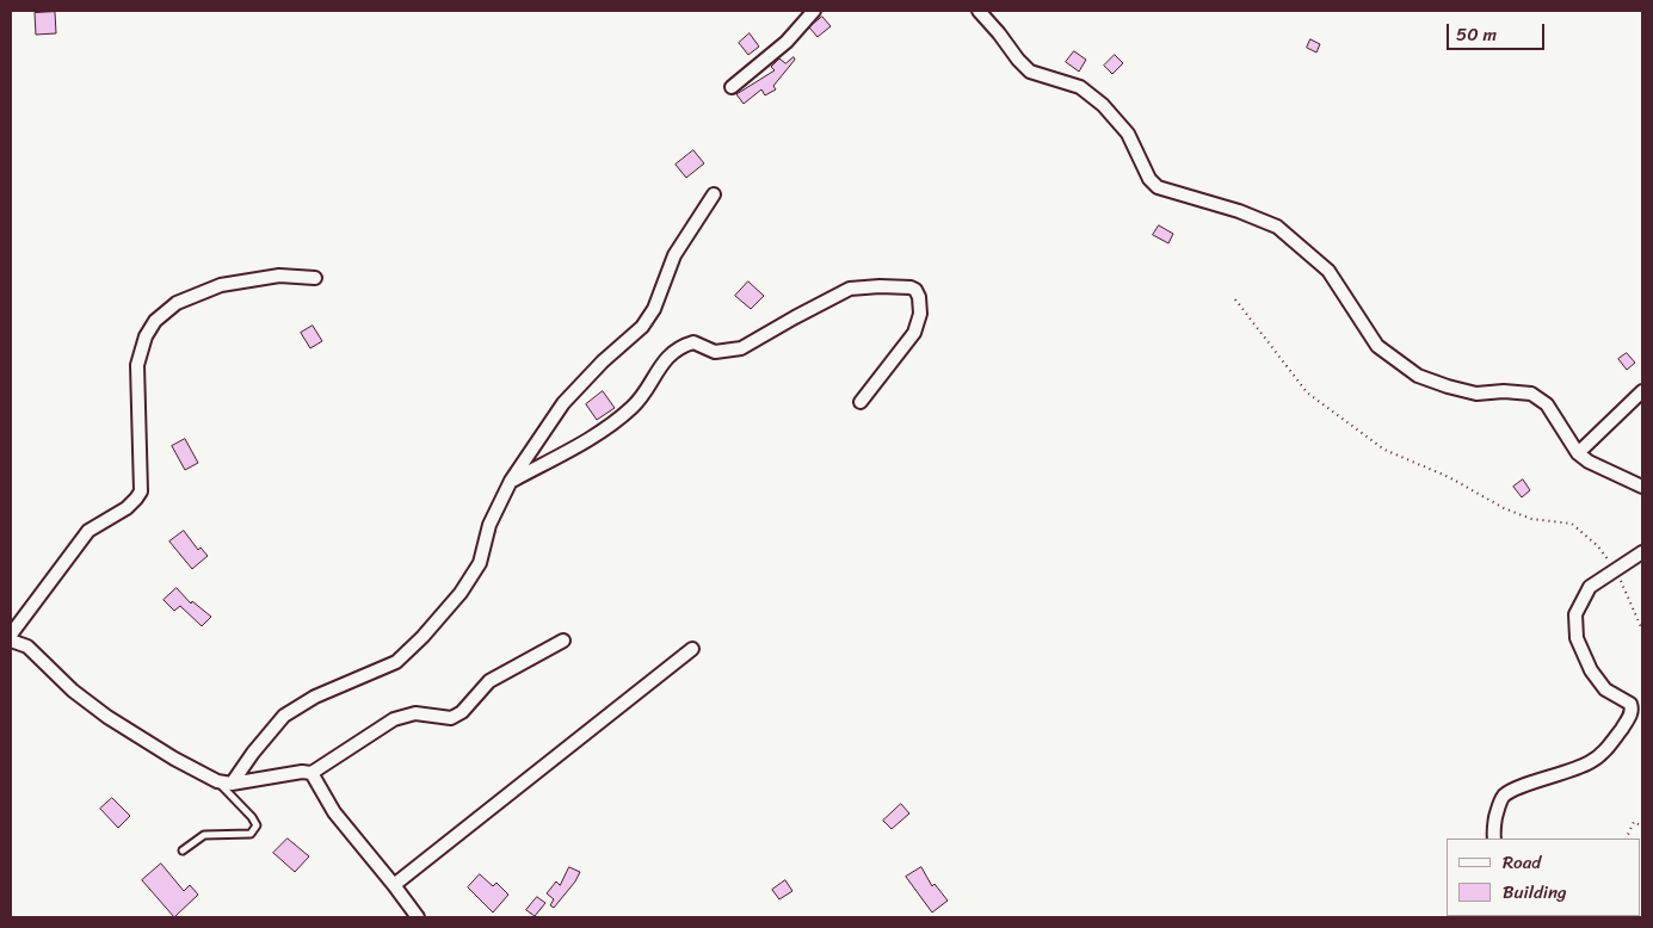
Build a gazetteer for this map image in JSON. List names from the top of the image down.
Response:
{
  "legend": ["Road", "Building"],
  "scale_bar": "50 m"
}
